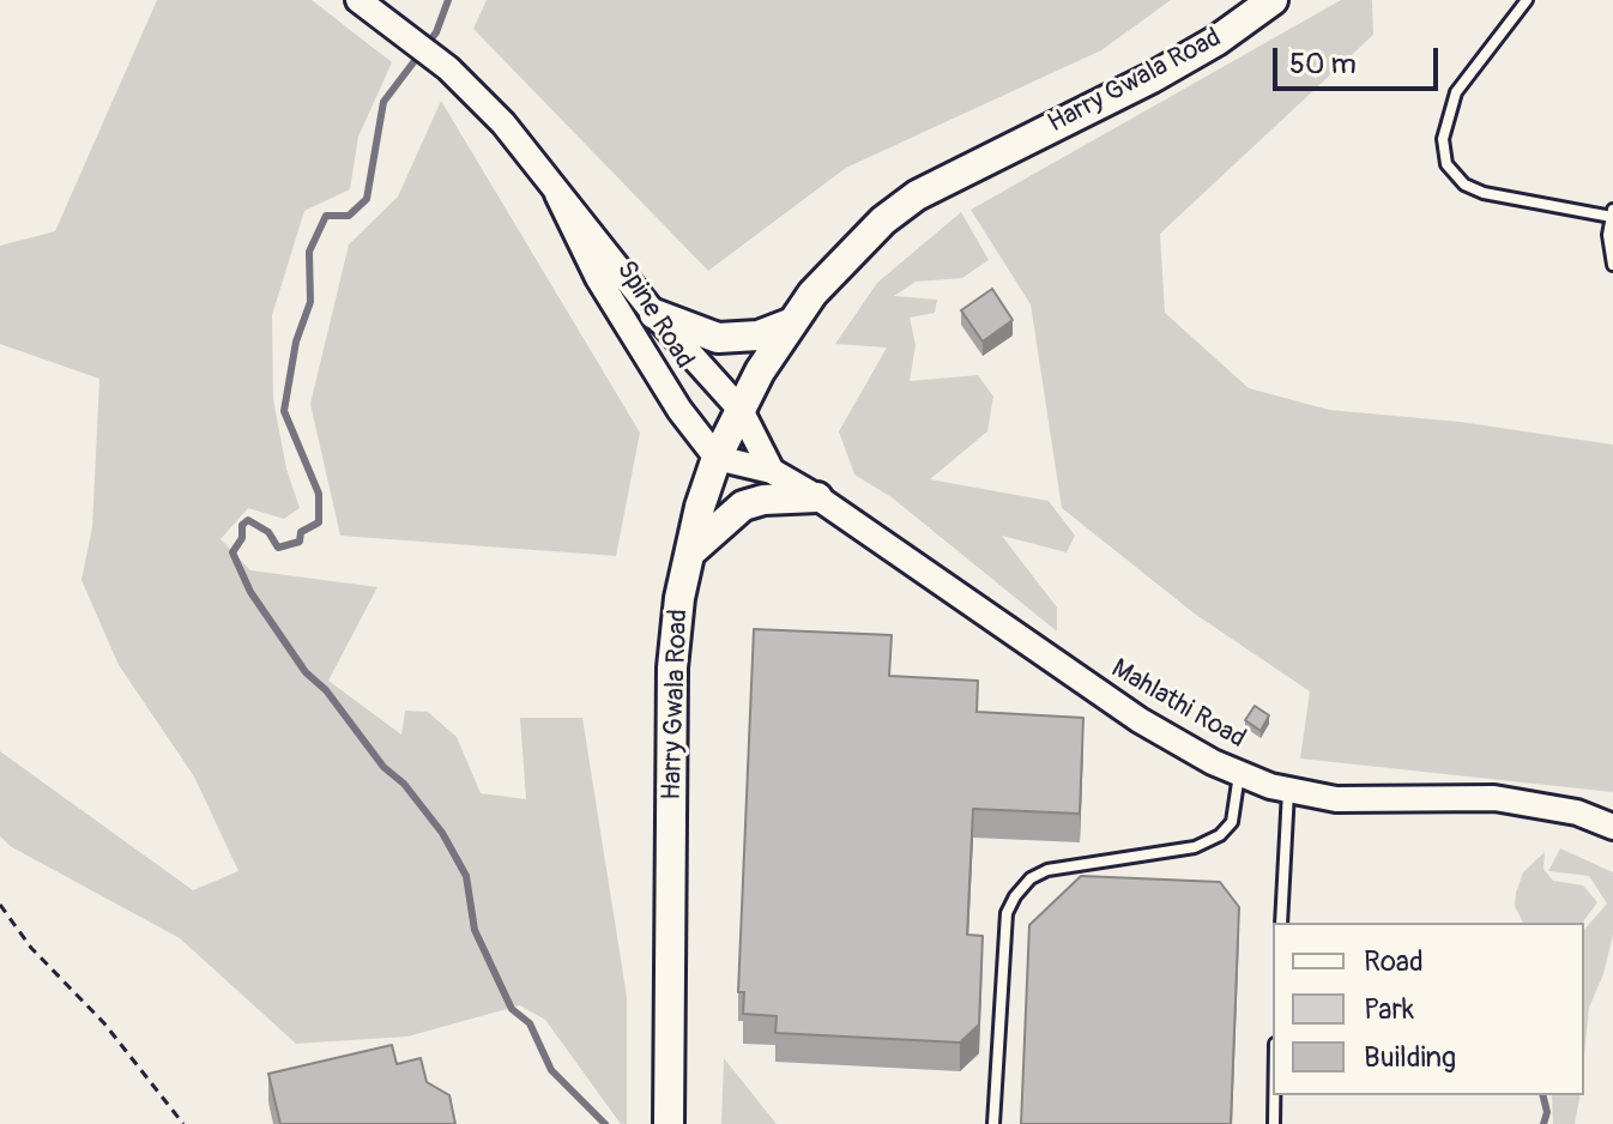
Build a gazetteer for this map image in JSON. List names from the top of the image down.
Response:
{
  "streets": {
    "main road": ["Harry Gwala Road"],
    "street": ["Spine Road", "Mahlathi Road"]
  },
  "crossings": [
    ["Harry Gwala Road", "Spine Road"],
    ["Harry Gwala Road", "Mahlathi Road"],
    ["Spine Road", "Mahlathi Road"]
  ],
  "legend": ["Road", "Park", "Building"],
  "scale_bar": "50 m"
}
